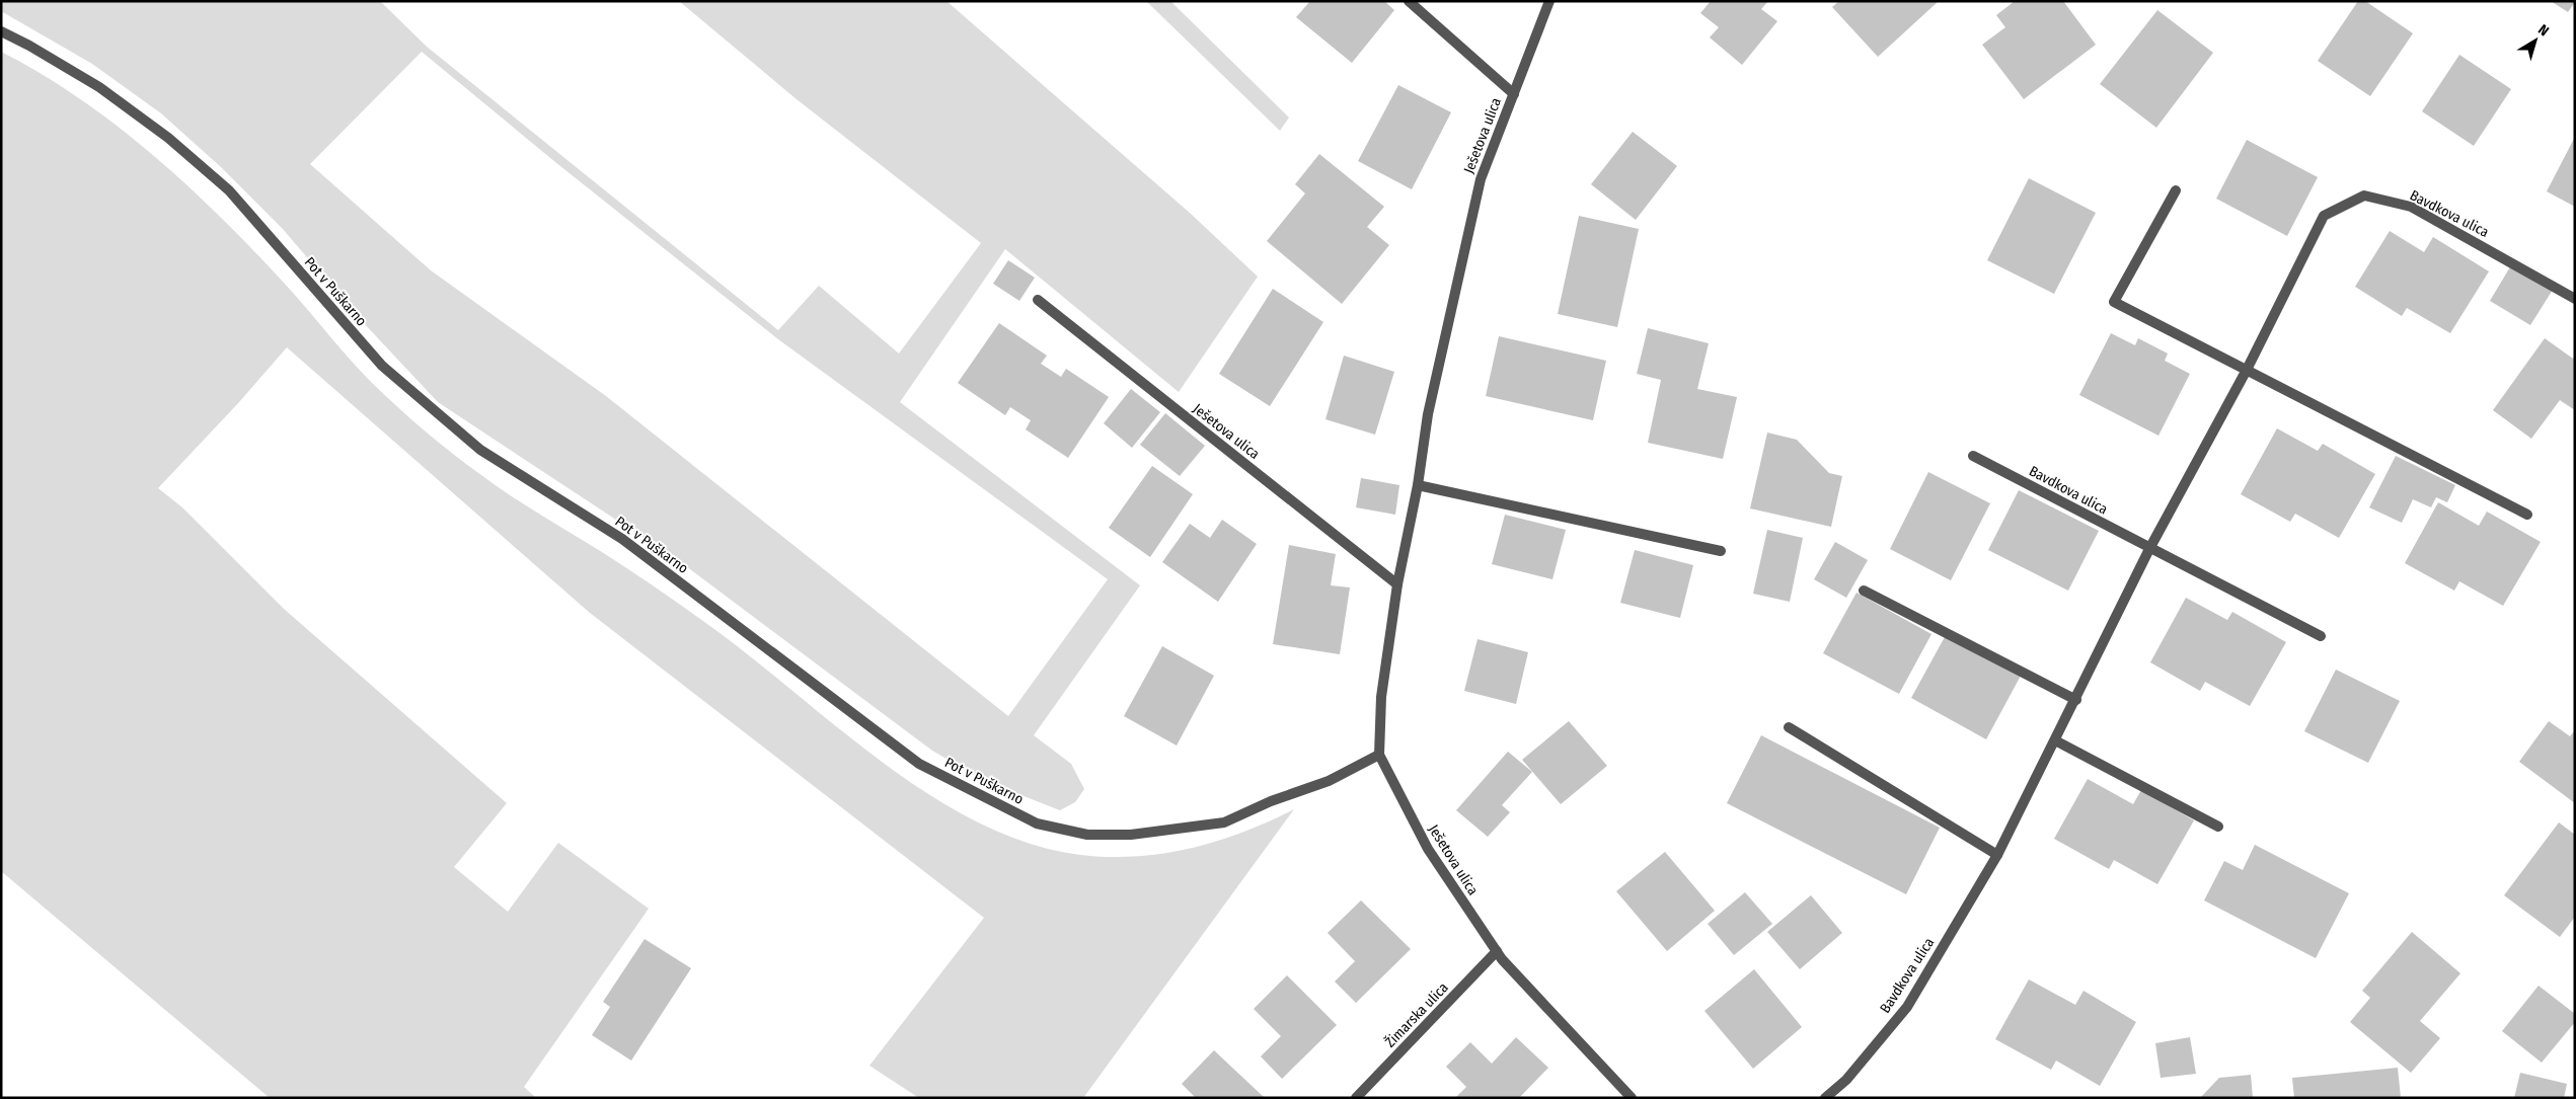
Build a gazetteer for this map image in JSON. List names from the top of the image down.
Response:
{
  "streets": {
    "street": [
      "Ješetova ulica",
      "Bavdkova ulica",
      "Pot v Puškarno",
      "Žimarska ulica"
    ]
  },
  "crossings": [
    ["Ješetova ulica", "Pot v Puškarno"],
    ["Ješetova ulica", "Žimarska ulica"]
  ],
  "north": "top right"
}
